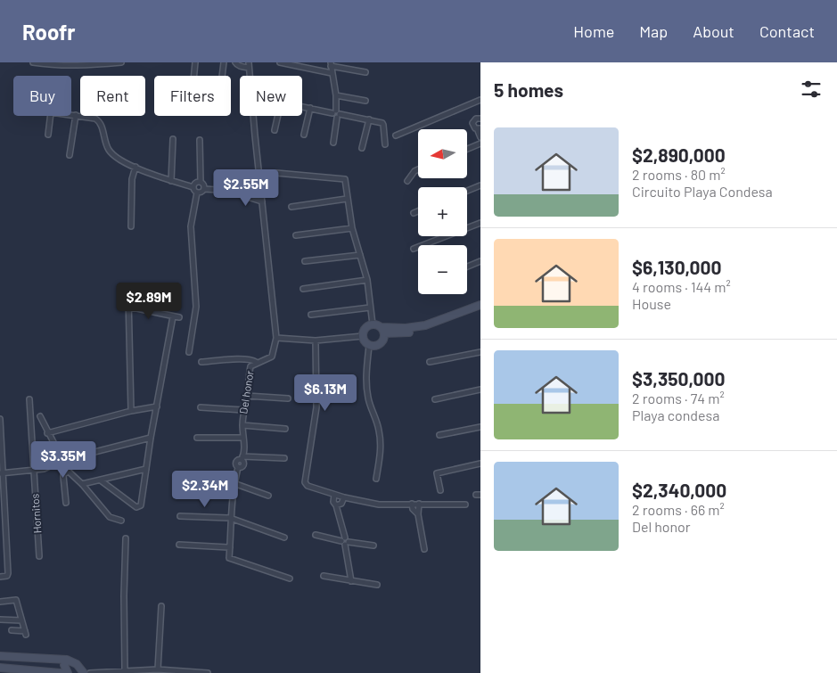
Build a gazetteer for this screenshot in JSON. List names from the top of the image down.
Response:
{
  "streets": {
    "street": ["Del honor", "Hornitos"]
  },
  "north": "left",
  "page": {
    "header": "Roofr",
    "nav": [
      "Home",
      "Map",
      "About",
      "Contact"
    ],
    "heading": "5 homes",
    "chip": [
      "Buy",
      "Rent",
      "Filters",
      "New"
    ],
    "list": [
      {
        "name": "$2,890,000",
        "note": "2 rooms · 80 m² · Circuito Playa Condesa"
      },
      {
        "name": "$6,130,000",
        "note": "4 rooms · 144 m² · House"
      },
      {
        "name": "$3,350,000",
        "note": "2 rooms · 74 m² · Playa condesa"
      },
      {
        "name": "$2,340,000",
        "note": "2 rooms · 66 m² · Del honor"
      }
    ],
    "map_buttons": ["+", "−"],
    "price": [
      "$2.55M",
      "$2.89M",
      "$6.13M",
      "$3.35M",
      "$2.34M"
    ]
  }
}
